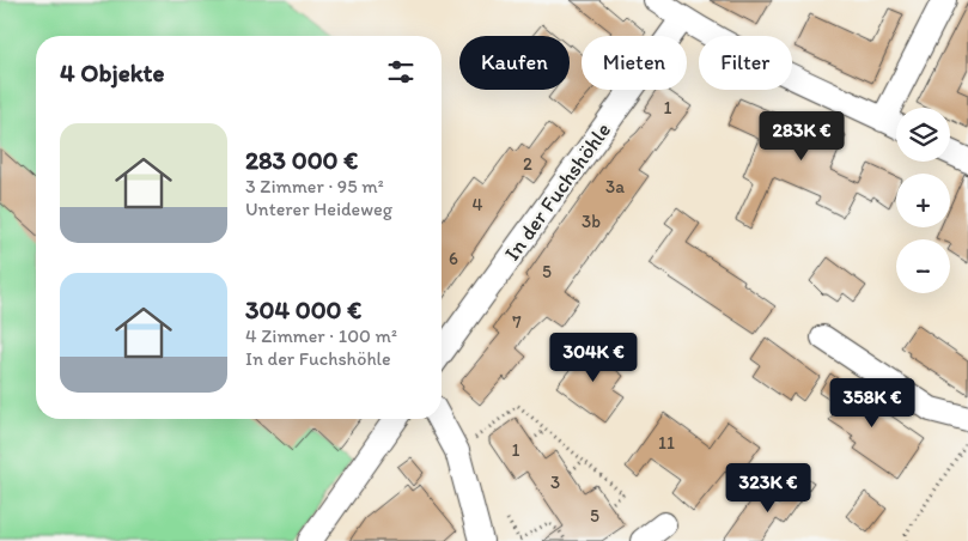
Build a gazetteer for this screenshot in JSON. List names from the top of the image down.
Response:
{
  "streets": {
    "street": ["In der Fuchshöhle"]
  },
  "house_numbers": [
    "1",
    "2",
    "3a",
    "4",
    "3b",
    "6",
    "5",
    "7",
    "11",
    "1",
    "3",
    "5"
  ],
  "page": {
    "chip": ["Kaufen", "Mieten", "Filter"],
    "heading": "4 Objekte",
    "map_buttons": ["+", "−"],
    "list": [
      {
        "name": "283 000 €",
        "note": "3 Zimmer · 95 m² · Unterer Heideweg"
      },
      {
        "name": "304 000 €",
        "note": "4 Zimmer · 100 m² · In der Fuchshöhle"
      }
    ],
    "price": [
      "283K €",
      "304K €",
      "358K €",
      "323K €"
    ]
  }
}
